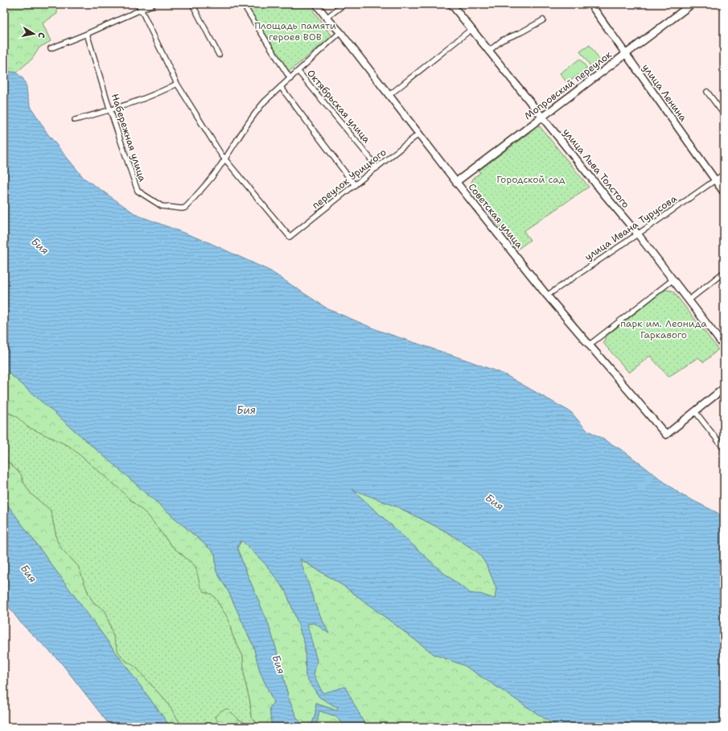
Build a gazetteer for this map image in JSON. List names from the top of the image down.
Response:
{
  "streets": {
    "street": [
      "Мопровский переулок",
      "улица Ленина",
      "Октябрьская улица",
      "Набережная улица",
      "улица Льва Толстого",
      "переулок Урицкого",
      "Советская улица",
      "улица Ивана Турусова"
    ]
  },
  "crossings": [
    ["Мопровский переулок", "улица Ленина"],
    ["Мопровский переулок", "улица Льва Толстого"],
    ["Мопровский переулок", "Советская улица"],
    ["улица Ленина", "улица Ивана Турусова"],
    ["Октябрьская улица", "переулок Урицкого"],
    ["Набережная улица", "переулок Урицкого"],
    ["улица Льва Толстого", "улица Ивана Турусова"],
    ["переулок Урицкого", "Советская улица"],
    ["Советская улица", "улица Ивана Турусова"]
  ],
  "water": ["Бия"],
  "parks": ["Площадь памяти героев ВОВ", "Городской сад", "парк им. Леонида Гаркавого"],
  "north": "right"
}
